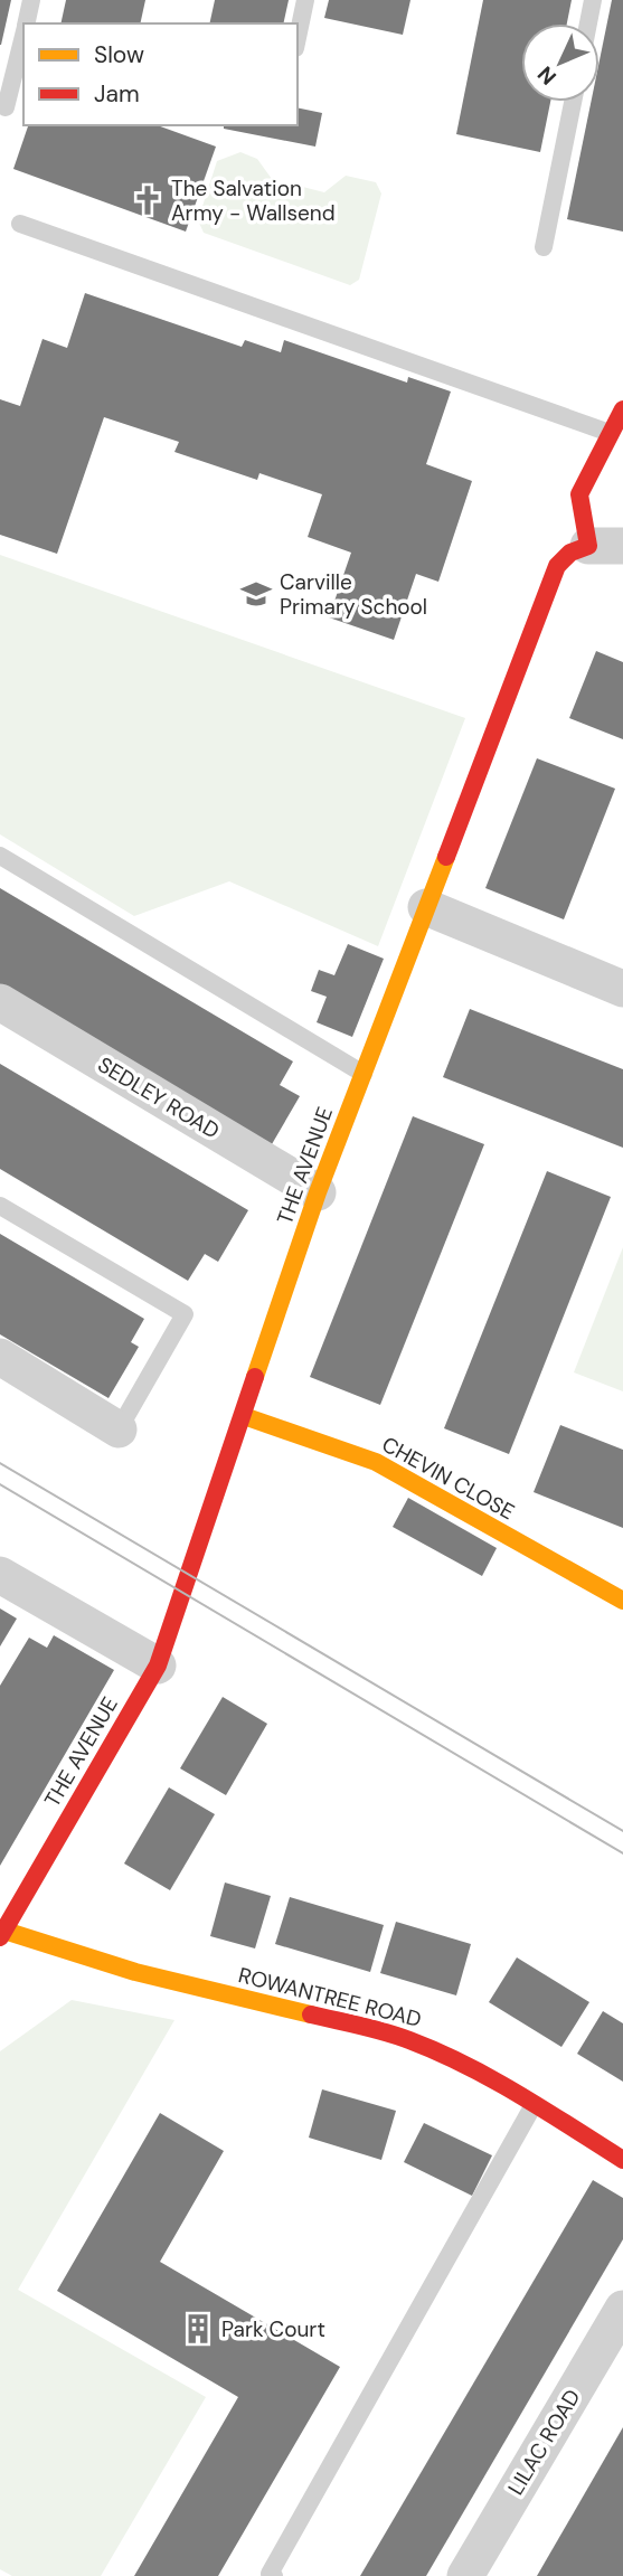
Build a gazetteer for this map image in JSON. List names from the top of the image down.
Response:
{
  "streets": {
    "street": [
      "SEDLEY ROAD",
      "THE AVENUE",
      "CHEVIN CLOSE",
      "ROWANTREE ROAD",
      "LILAC ROAD"
    ]
  },
  "crossings": [
    ["SEDLEY ROAD", "THE AVENUE"],
    ["THE AVENUE", "CHEVIN CLOSE"],
    ["THE AVENUE", "ROWANTREE ROAD"]
  ],
  "places": {
    "church": ["The Salvation Army - Wallsend"],
    "school or university": ["Carville Primary School"],
    "building": ["Park Court"]
  },
  "legend": ["Slow", "Jam"],
  "north": "bottom left"
}
